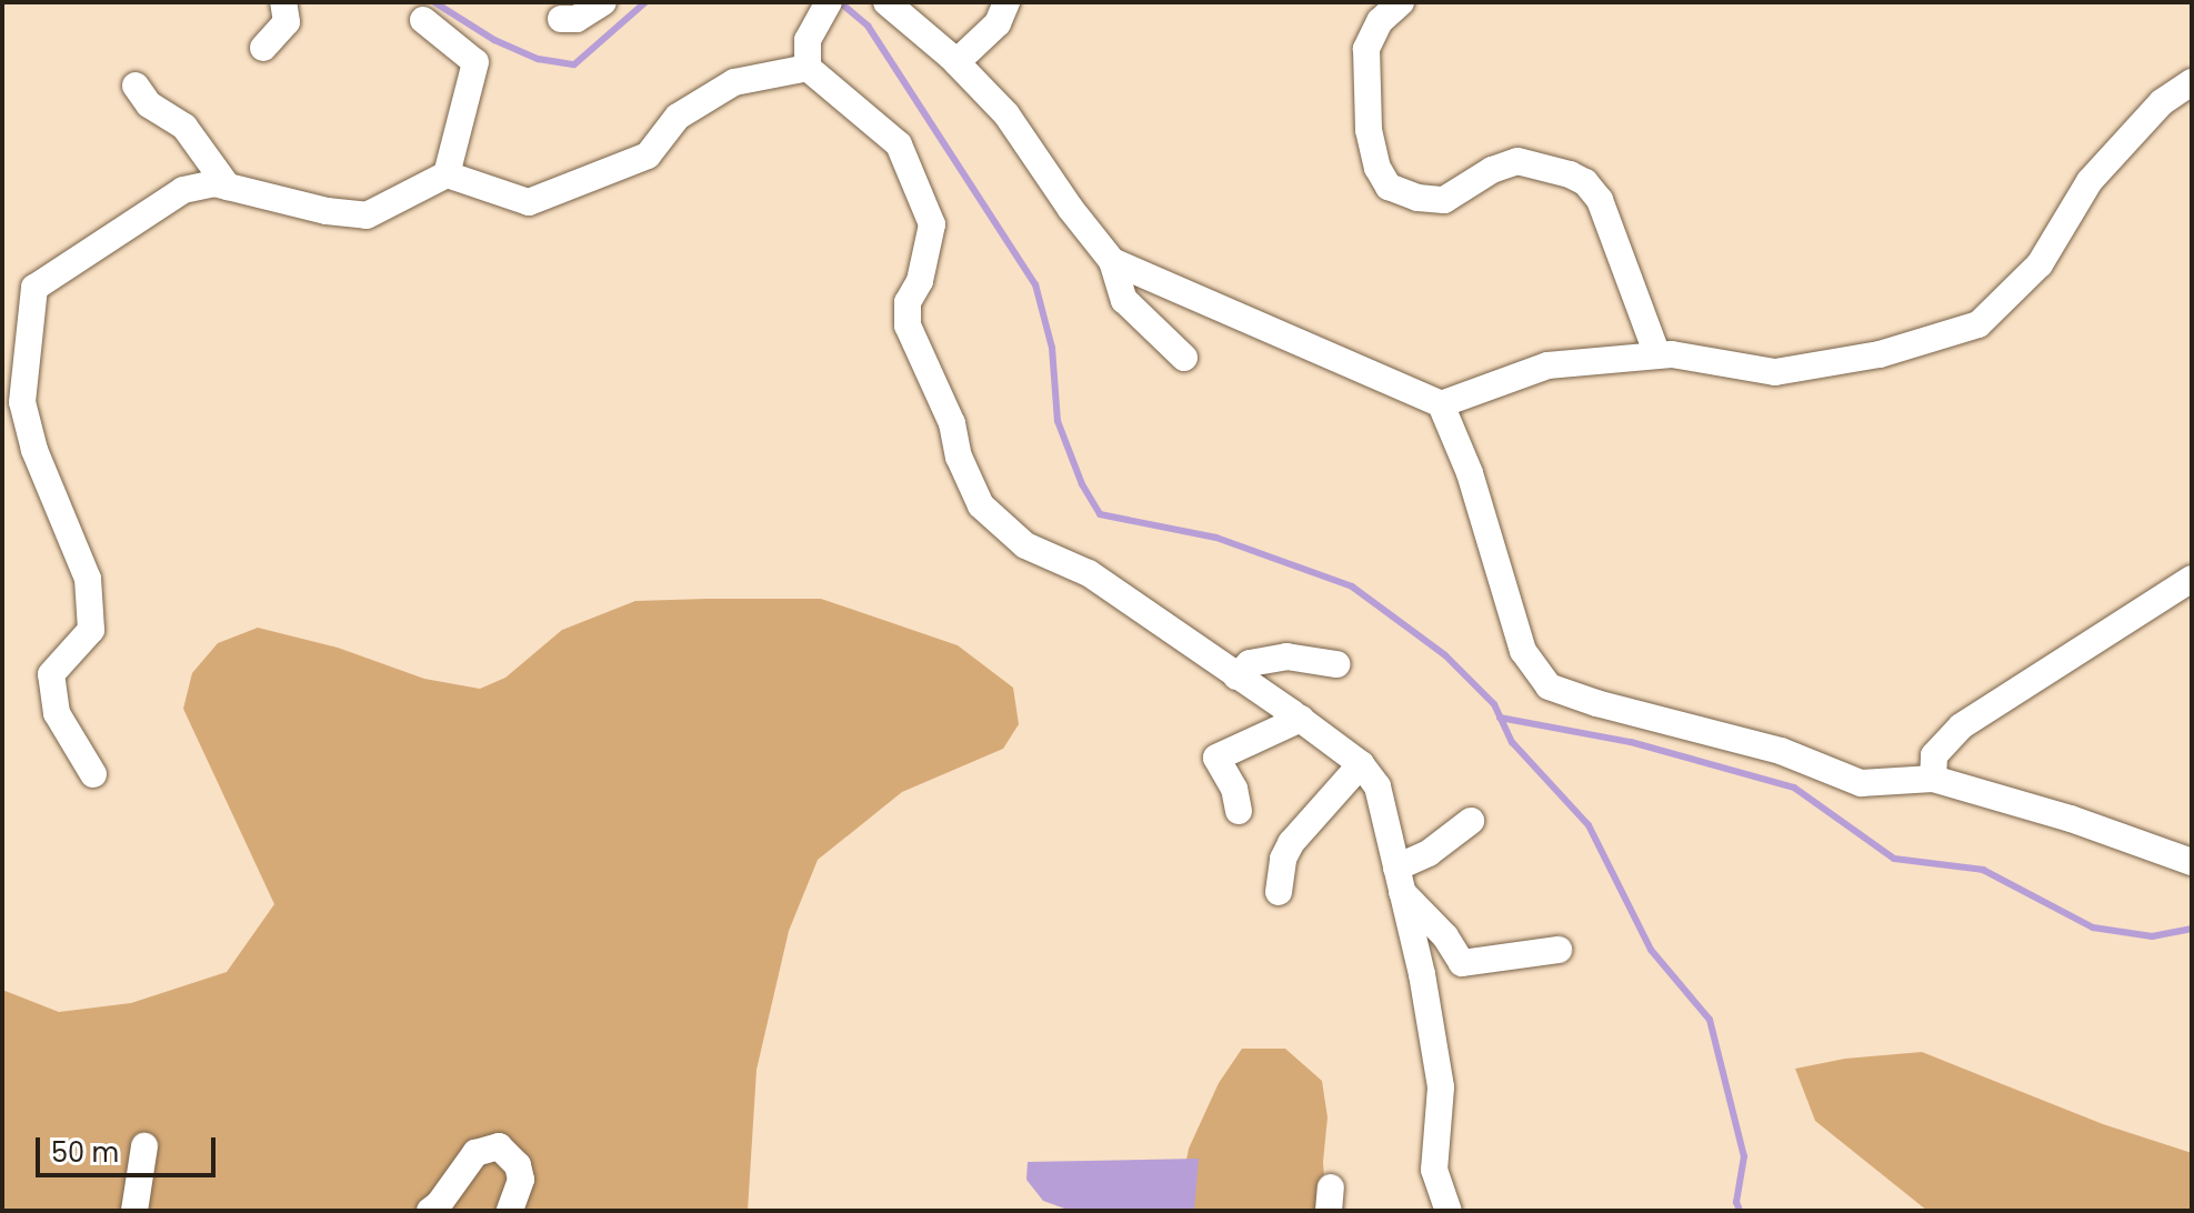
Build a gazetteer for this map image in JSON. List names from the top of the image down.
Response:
{
  "scale_bar": "50 m"
}
